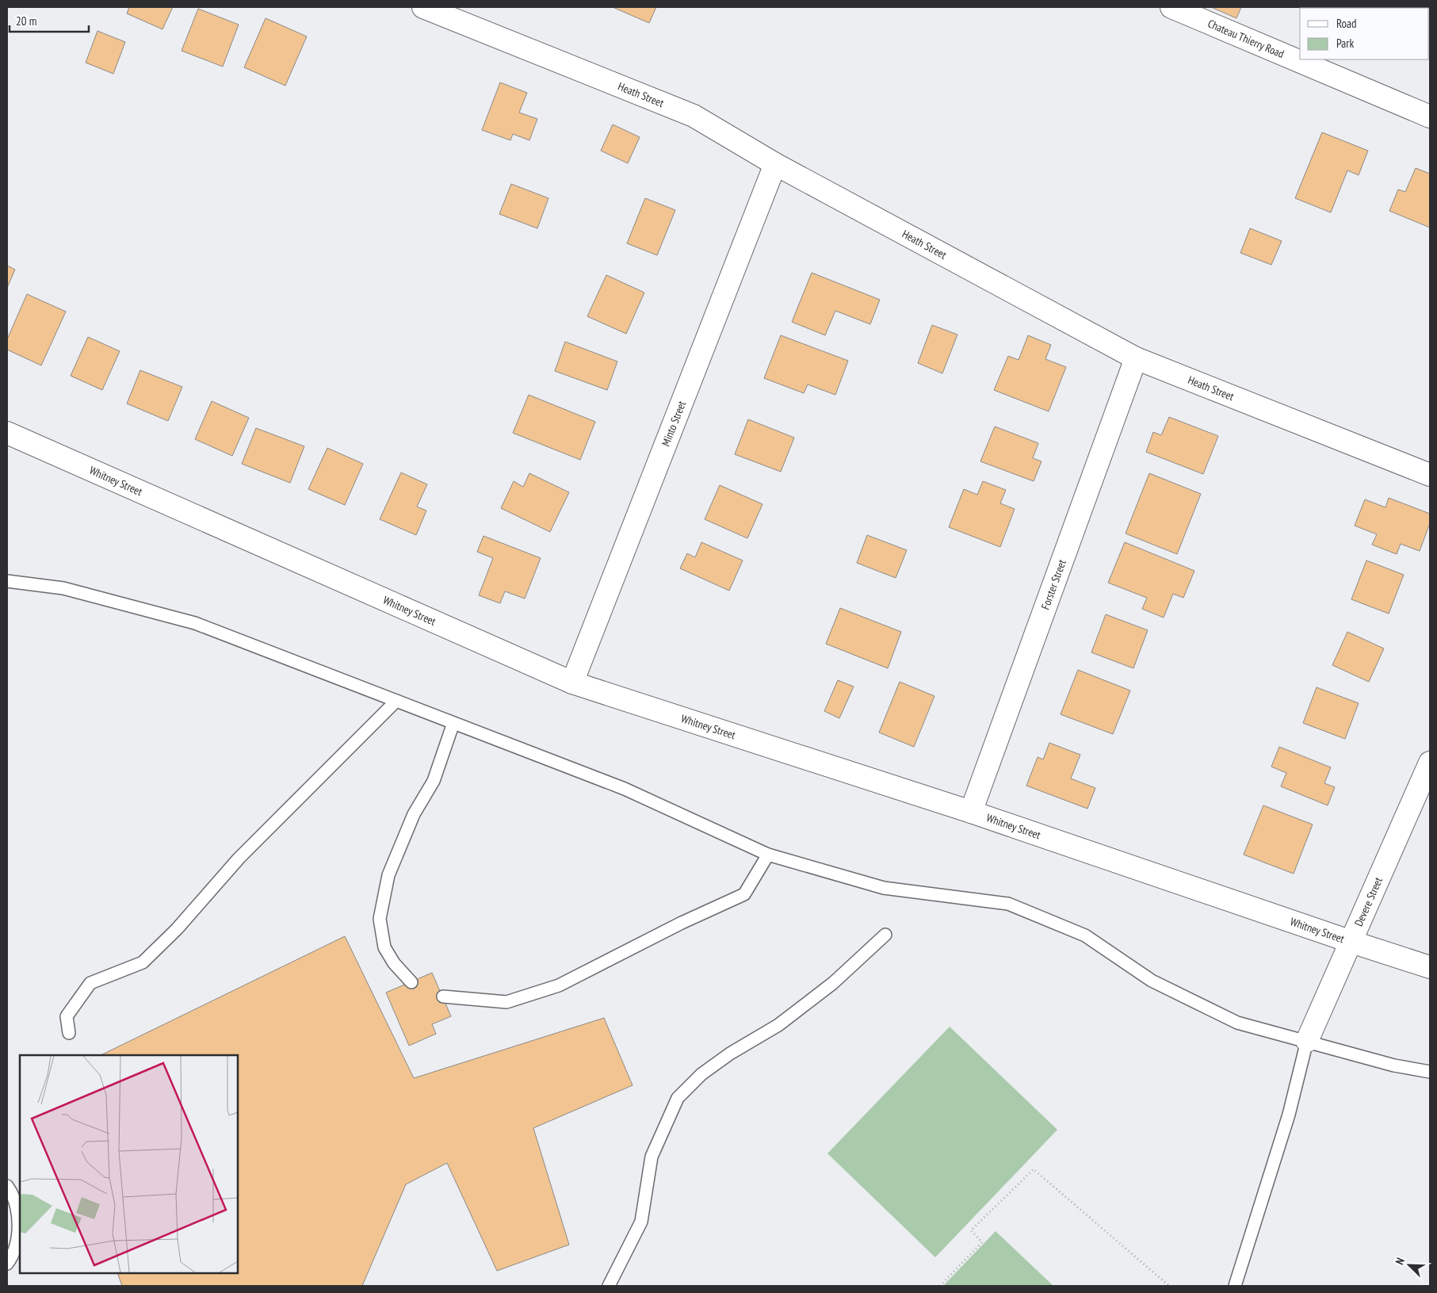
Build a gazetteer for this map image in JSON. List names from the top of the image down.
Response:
{
  "streets": {
    "street": [
      "Chateau Thierry Road",
      "Heath Street",
      "Minto Street",
      "Whitney Street",
      "Forster Street",
      "Devere Street"
    ]
  },
  "crossings": [
    ["Heath Street", "Minto Street"],
    ["Heath Street", "Forster Street"],
    ["Minto Street", "Whitney Street"],
    ["Whitney Street", "Forster Street"],
    ["Whitney Street", "Devere Street"]
  ],
  "legend": ["Road", "Park"],
  "scale_bar": "20 m",
  "north": "top left"
}
